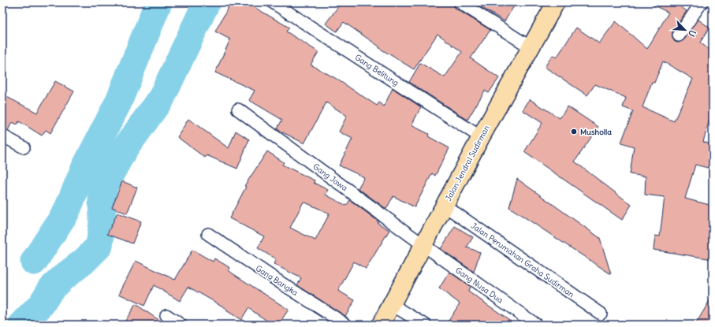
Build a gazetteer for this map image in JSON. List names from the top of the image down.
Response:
{
  "streets": {
    "highway": ["Jalan Jendral Sudirman"],
    "street": [
      "Gang Belitung",
      "Gang Jawa",
      "Jalan Perumahan Graha Sudirman",
      "Gang Bangka",
      "Gang Nusa Dua"
    ]
  },
  "crossings": [
    ["Gang Belitung", "Jalan Jendral Sudirman"],
    ["Jalan Jendral Sudirman", "Gang Jawa"],
    ["Jalan Jendral Sudirman", "Jalan Perumahan Graha Sudirman"],
    ["Jalan Jendral Sudirman", "Gang Nusa Dua"],
    ["Gang Jawa", "Gang Nusa Dua"]
  ],
  "places": ["Musholla"],
  "north": "bottom right"
}
